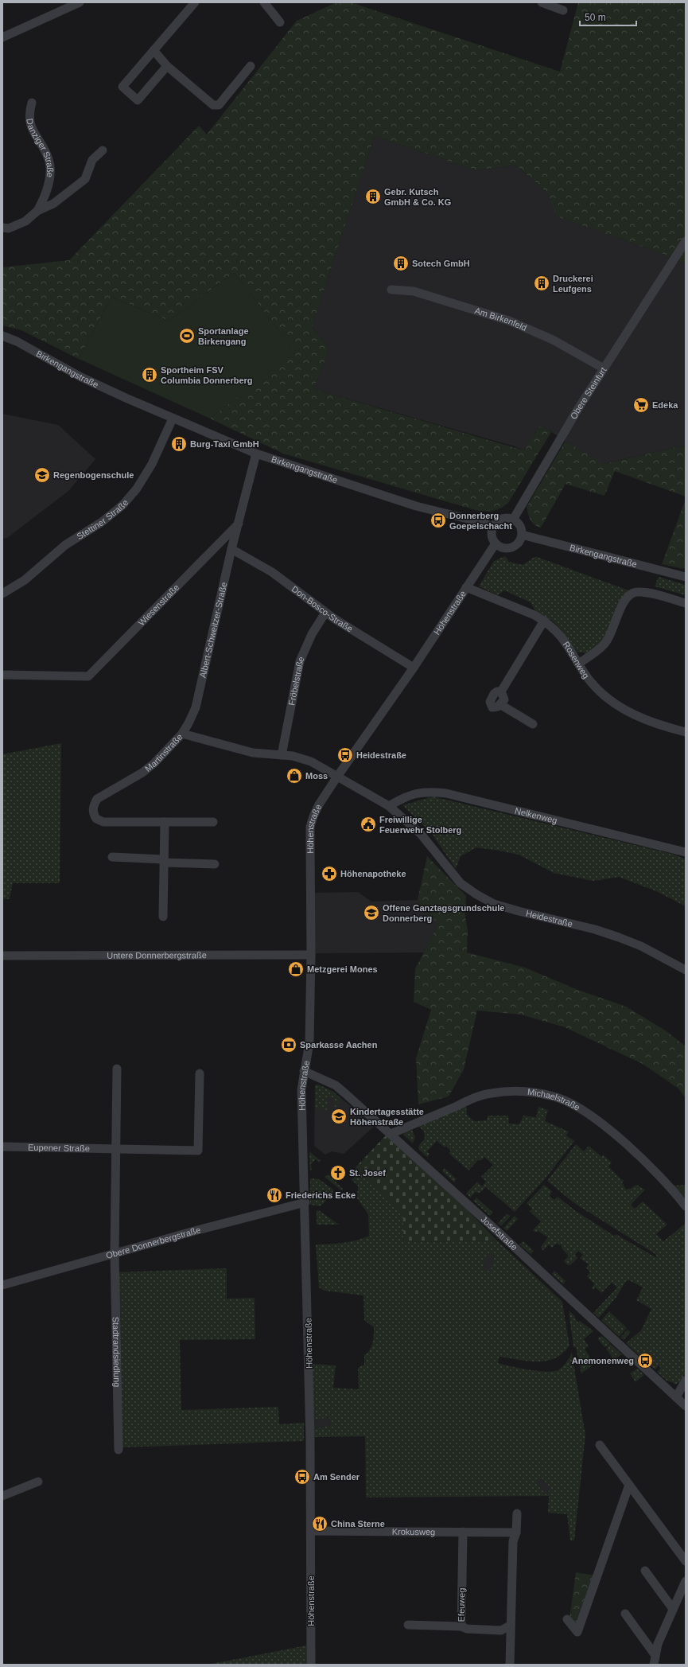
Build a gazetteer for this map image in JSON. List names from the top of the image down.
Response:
{
  "streets": {
    "street": [
      "Danziger Straße",
      "Am Birkenfeld",
      "Birkengangstraße",
      "Obere Steinfurt",
      "Stettiner Straße",
      "Wiesenstraße",
      "Don-Bosco-Straße",
      "Höhenstraße",
      "Albert-Schweitzer-Straße",
      "Rosenweg",
      "Fröbelstraße",
      "Martinstraße",
      "Nelkenweg",
      "Heidestraße",
      "Untere Donnerbergstraße",
      "Michaelstraße",
      "Eupener Straße",
      "Josefstraße",
      "Obere Donnerbergstraße",
      "Stadtrandsiedlung",
      "Krokusweg",
      "Efeuweg"
    ]
  },
  "crossings": [
    ["Am Birkenfeld", "Obere Steinfurt"],
    ["Birkengangstraße", "Obere Steinfurt"],
    ["Birkengangstraße", "Stettiner Straße"],
    ["Birkengangstraße", "Höhenstraße"],
    ["Obere Steinfurt", "Höhenstraße"],
    ["Wiesenstraße", "Albert-Schweitzer-Straße"],
    ["Don-Bosco-Straße", "Höhenstraße"],
    ["Don-Bosco-Straße", "Albert-Schweitzer-Straße"],
    ["Don-Bosco-Straße", "Fröbelstraße"],
    ["Höhenstraße", "Rosenweg"],
    ["Höhenstraße", "Martinstraße"],
    ["Höhenstraße", "Heidestraße"],
    ["Höhenstraße", "Untere Donnerbergstraße"],
    ["Höhenstraße", "Josefstraße"],
    ["Höhenstraße", "Obere Donnerbergstraße"],
    ["Höhenstraße", "Krokusweg"],
    ["Albert-Schweitzer-Straße", "Martinstraße"],
    ["Fröbelstraße", "Martinstraße"],
    ["Martinstraße", "Heidestraße"],
    ["Nelkenweg", "Heidestraße"],
    ["Michaelstraße", "Josefstraße"],
    ["Obere Donnerbergstraße", "Stadtrandsiedlung"],
    ["Krokusweg", "Efeuweg"]
  ],
  "places": {
    "building": [
      "Gebr. Kutsch GmbH & Co. KG",
      "Sotech GmbH",
      "Druckerei Leufgens",
      "Sportheim FSV Columbia Donnerberg",
      "Burg-Taxi GmbH"
    ],
    "sports": ["Sportanlage Birkengang"],
    "supermarket": ["Edeka"],
    "school or university": ["Regenbogenschule", "Offene Ganztagsgrundschule Donnerberg", "Kindertagesstätte Höhenstraße"],
    "bus stop": [
      "Donnerberg Goepelschacht",
      "Heidestraße",
      "Anemonenweg",
      "Am Sender"
    ],
    "shop": ["Moss", "Metzgerei Mones"],
    "public building": ["Freiwillige Feuerwehr Stolberg"],
    "pharmacy": ["Höhenapotheke"],
    "bank": ["Sparkasse Aachen"],
    "church": ["St. Josef"],
    "restaurant": ["Friederichs Ecke", "China Sterne"]
  },
  "scale_bar": "50 m"
}
